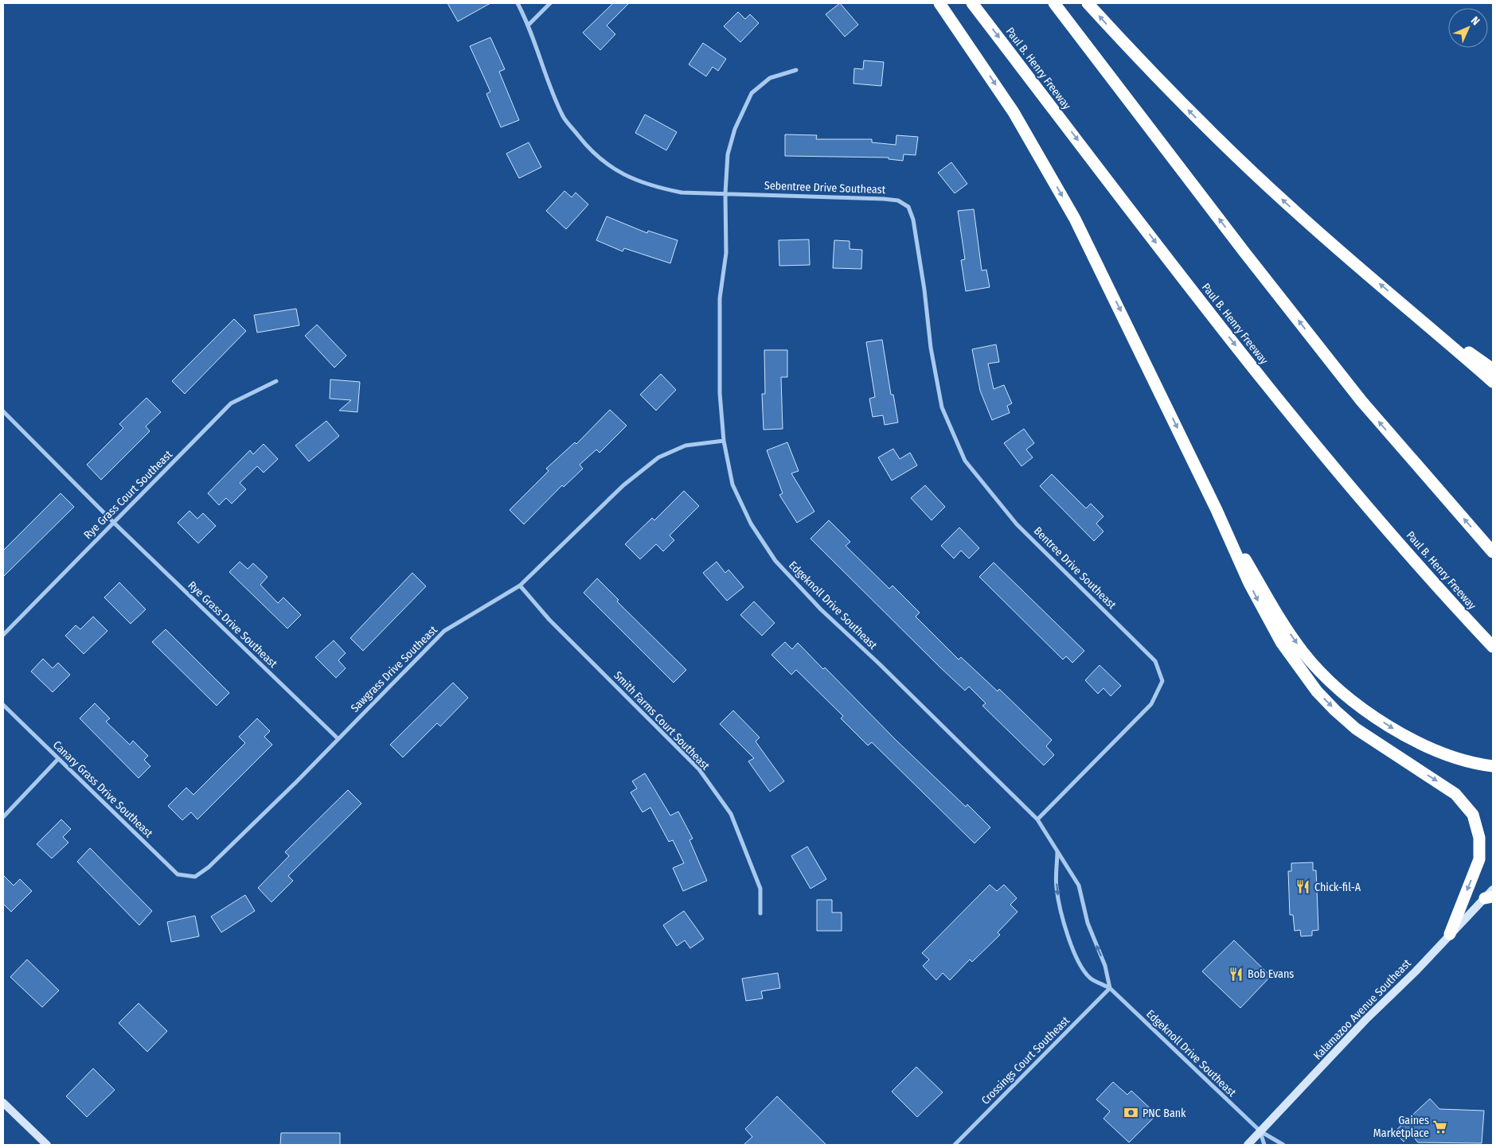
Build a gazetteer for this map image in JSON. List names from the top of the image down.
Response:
{
  "streets": {
    "highway": ["Paul B. Henry Freeway"],
    "main road": ["Kalamazoo Avenue Southeast"],
    "street": [
      "Sebentree Drive Southeast",
      "Rye Grass Court Southeast",
      "Bentree Drive Southeast",
      "Edgeknoll Drive Southeast",
      "Rye Grass Drive Southeast",
      "Sawgrass Drive Southeast",
      "Smith Farms Court Southeast",
      "Canary Grass Drive Southeast",
      "Crossings Court Southeast"
    ]
  },
  "crossings": [
    ["Sebentree Drive Southeast", "Bentree Drive Southeast"],
    ["Sebentree Drive Southeast", "Edgeknoll Drive Southeast"],
    ["Rye Grass Court Southeast", "Rye Grass Drive Southeast"],
    ["Bentree Drive Southeast", "Edgeknoll Drive Southeast"],
    ["Edgeknoll Drive Southeast", "Sawgrass Drive Southeast"],
    ["Edgeknoll Drive Southeast", "Kalamazoo Avenue Southeast"],
    ["Edgeknoll Drive Southeast", "Crossings Court Southeast"],
    ["Rye Grass Drive Southeast", "Sawgrass Drive Southeast"],
    ["Sawgrass Drive Southeast", "Smith Farms Court Southeast"],
    ["Sawgrass Drive Southeast", "Canary Grass Drive Southeast"]
  ],
  "places": {
    "restaurant": ["Chick-fil-A", "Bob Evans"],
    "bank": ["PNC Bank"],
    "supermarket": ["Gaines Marketplace"]
  },
  "north": "top right"
}
